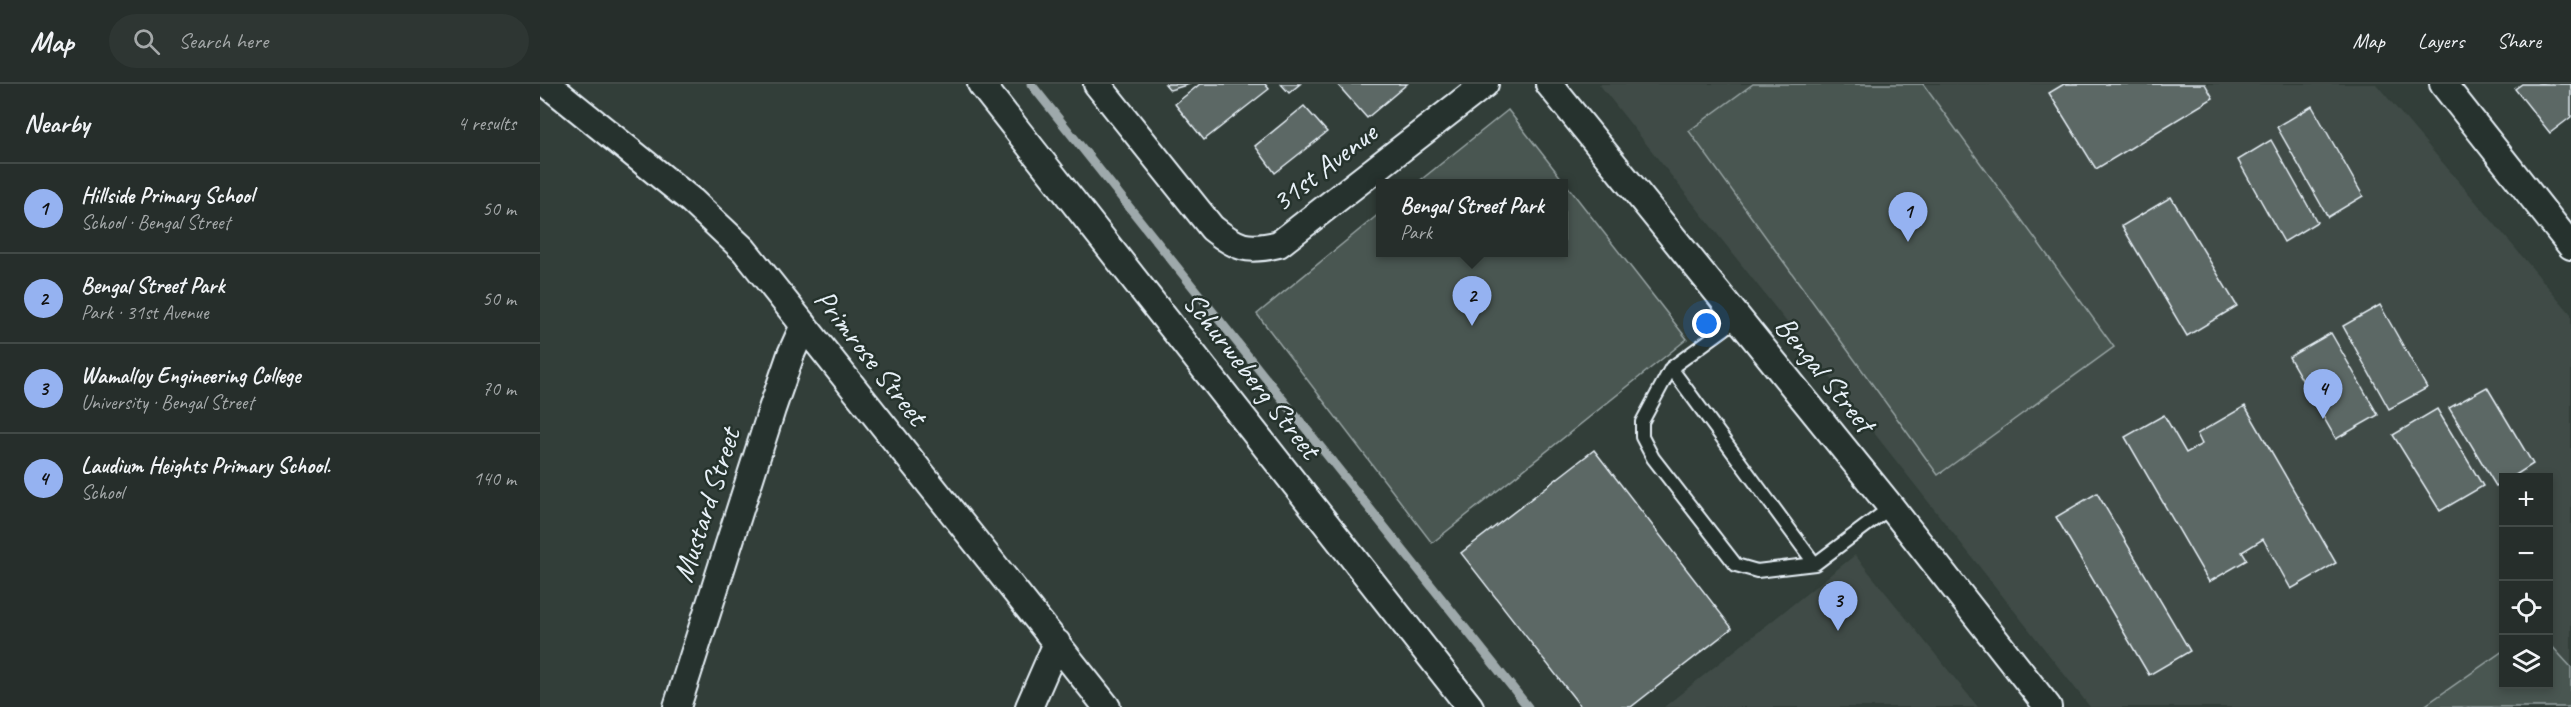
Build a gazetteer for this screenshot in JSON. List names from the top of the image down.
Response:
{
  "streets": {
    "street": [
      "31st Avenue",
      "Primrose Street",
      "Bengal Street",
      "Schurweberg Street",
      "Mustard Street"
    ]
  },
  "crossings": [
    ["Primrose Street", "Mustard Street"]
  ],
  "page": {
    "header": "Map",
    "search": "Search here",
    "nav": ["Map", "Layers", "Share"],
    "heading": ["Nearby", "4 results"],
    "list": [
      {
        "mark": "1",
        "name": "Hillside Primary School",
        "note": "School · Bengal Street",
        "value": "50 m"
      },
      {
        "mark": "2",
        "name": "Bengal Street Park",
        "note": "Park · 31st Avenue",
        "value": "50 m"
      },
      {
        "mark": "3",
        "name": "Wamalloy Engineering College",
        "note": "University · Bengal Street",
        "value": "70 m"
      },
      {
        "mark": "4",
        "name": "Laudium Heights Primary School.",
        "note": "School",
        "value": "140 m"
      }
    ],
    "popup": ["Bengal Street Park", "Park"],
    "pins": [
      "1",
      "2",
      "4",
      "3"
    ],
    "map_buttons": ["+", "−"]
  }
}
